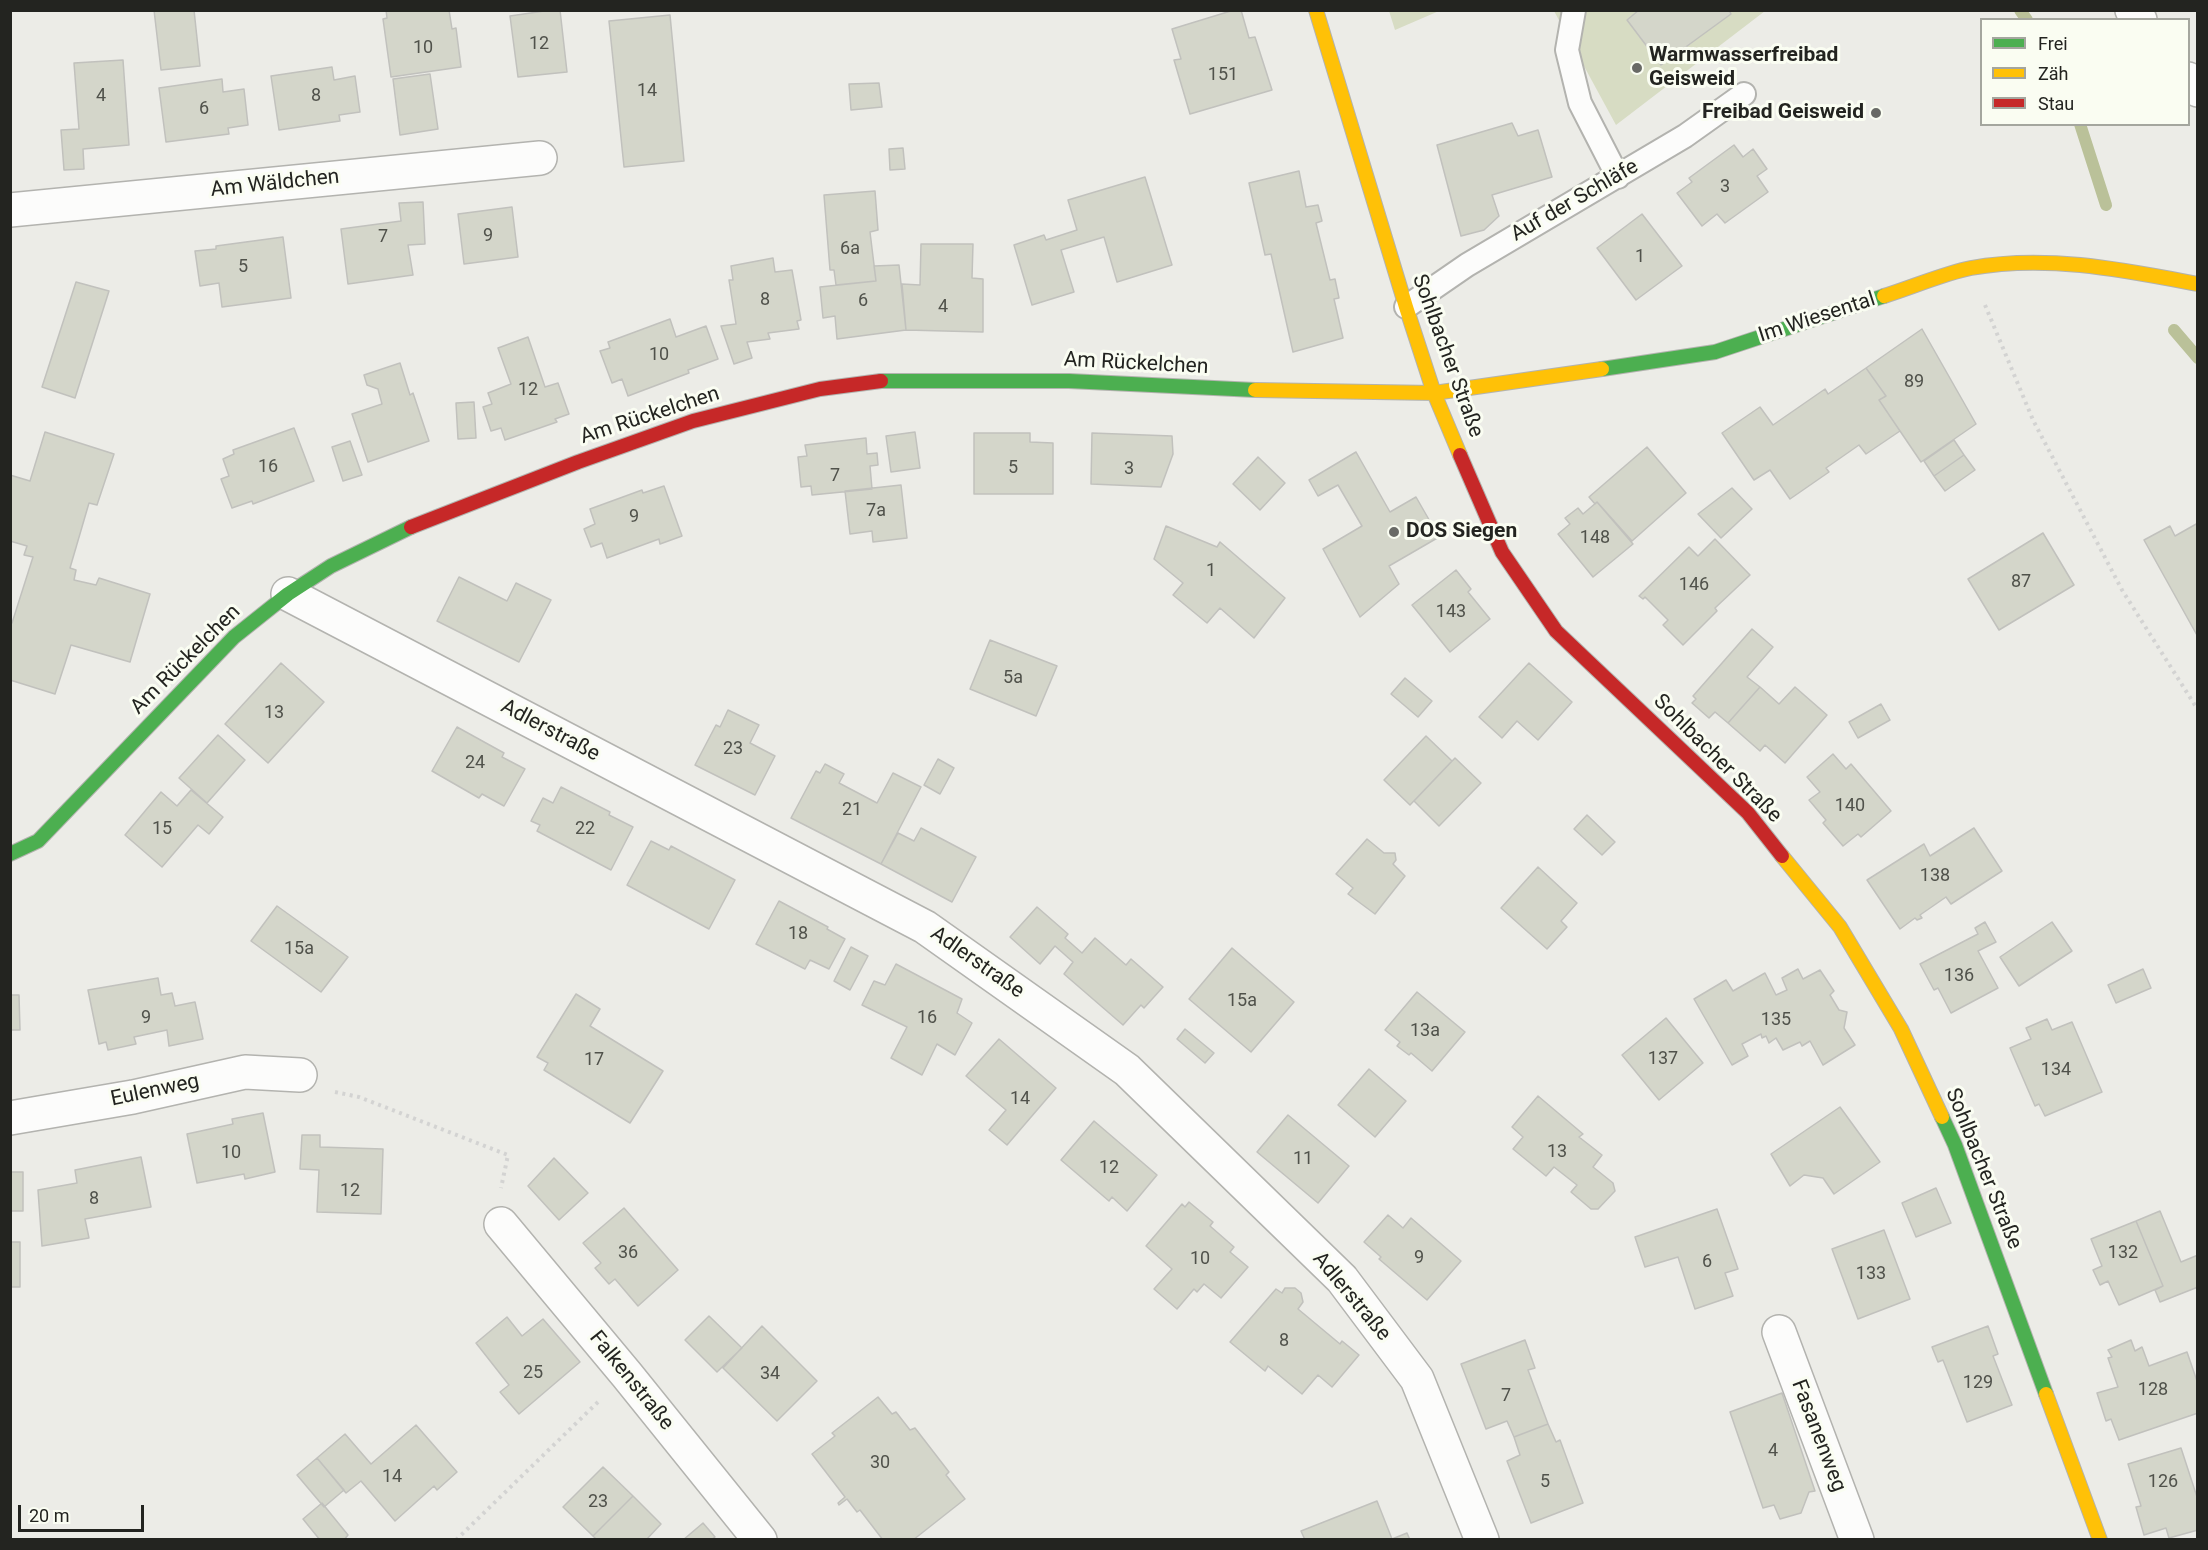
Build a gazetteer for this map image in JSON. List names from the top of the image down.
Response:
{
  "streets": {
    "street": [
      "Am Wäldchen",
      "Im Wiesental",
      "Sohlbacher Straße",
      "Am Rückelchen",
      "Adlerstraße",
      "Eulenweg",
      "Falkenstraße",
      "Fasanenweg"
    ],
    "lane": ["Auf der Schläfe"]
  },
  "crossings": [
    ["Auf der Schläfe", "Sohlbacher Straße"],
    ["Im Wiesental", "Sohlbacher Straße"],
    ["Im Wiesental", "Am Rückelchen"],
    ["Sohlbacher Straße", "Am Rückelchen"],
    ["Am Rückelchen", "Adlerstraße"]
  ],
  "places": ["Warmwasserfreibad Geisweid", "Freibad Geisweid", "DOS Siegen"],
  "house_numbers": [
    "12",
    "10",
    "151",
    "14",
    "4",
    "8",
    "6",
    "3",
    "9",
    "7",
    "6a",
    "1",
    "5",
    "8",
    "6",
    "4",
    "10",
    "89",
    "12",
    "16",
    "5",
    "3",
    "7",
    "7a",
    "9",
    "148",
    "1",
    "87",
    "146",
    "143",
    "5a",
    "13",
    "23",
    "24",
    "140",
    "21",
    "15",
    "22",
    "138",
    "18",
    "15a",
    "136",
    "15a",
    "9",
    "16",
    "135",
    "13a",
    "137",
    "17",
    "134",
    "14",
    "13",
    "10",
    "11",
    "12",
    "12",
    "8",
    "36",
    "132",
    "9",
    "10",
    "6",
    "133",
    "8",
    "25",
    "34",
    "129",
    "128",
    "7",
    "4",
    "30",
    "14",
    "5",
    "126",
    "23"
  ],
  "legend": ["Frei", "Zäh", "Stau"],
  "scale_bar": "20 m"
}
